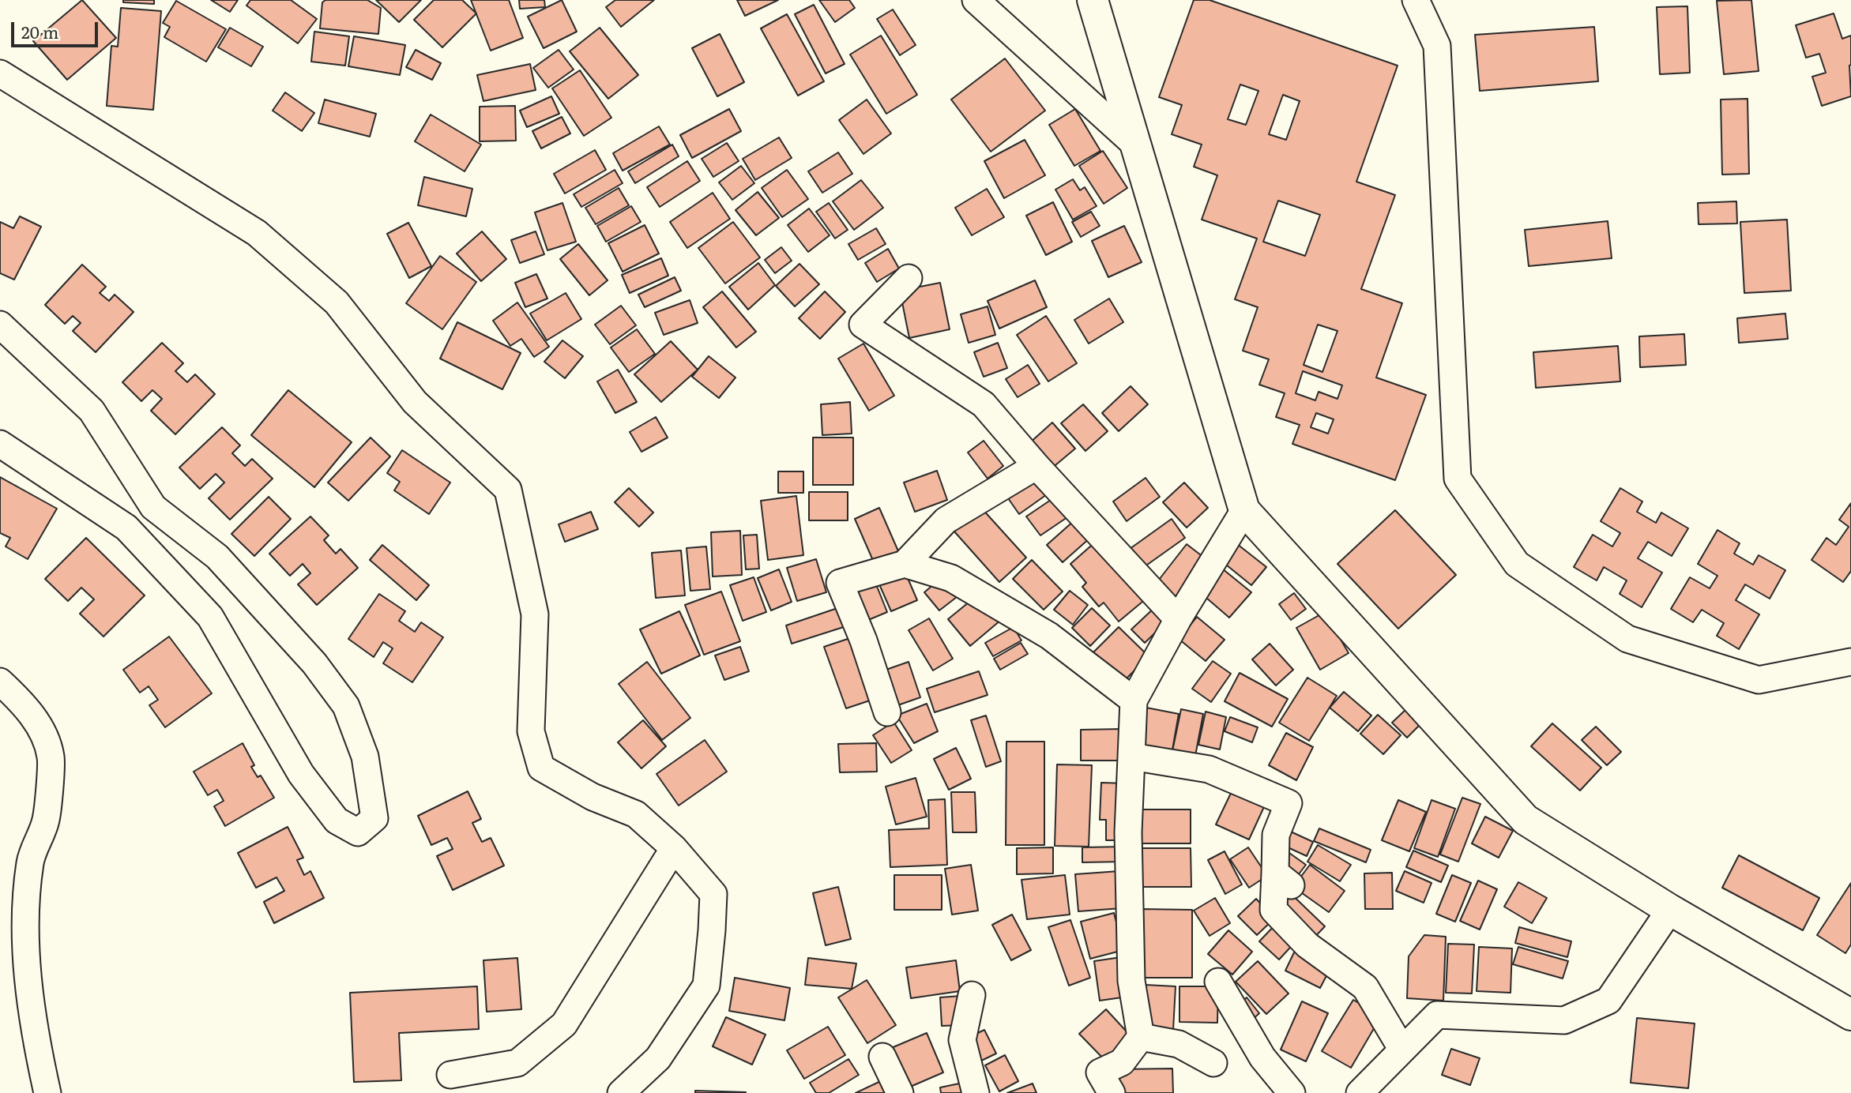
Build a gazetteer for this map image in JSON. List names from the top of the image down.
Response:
{
  "scale_bar": "20 m"
}
